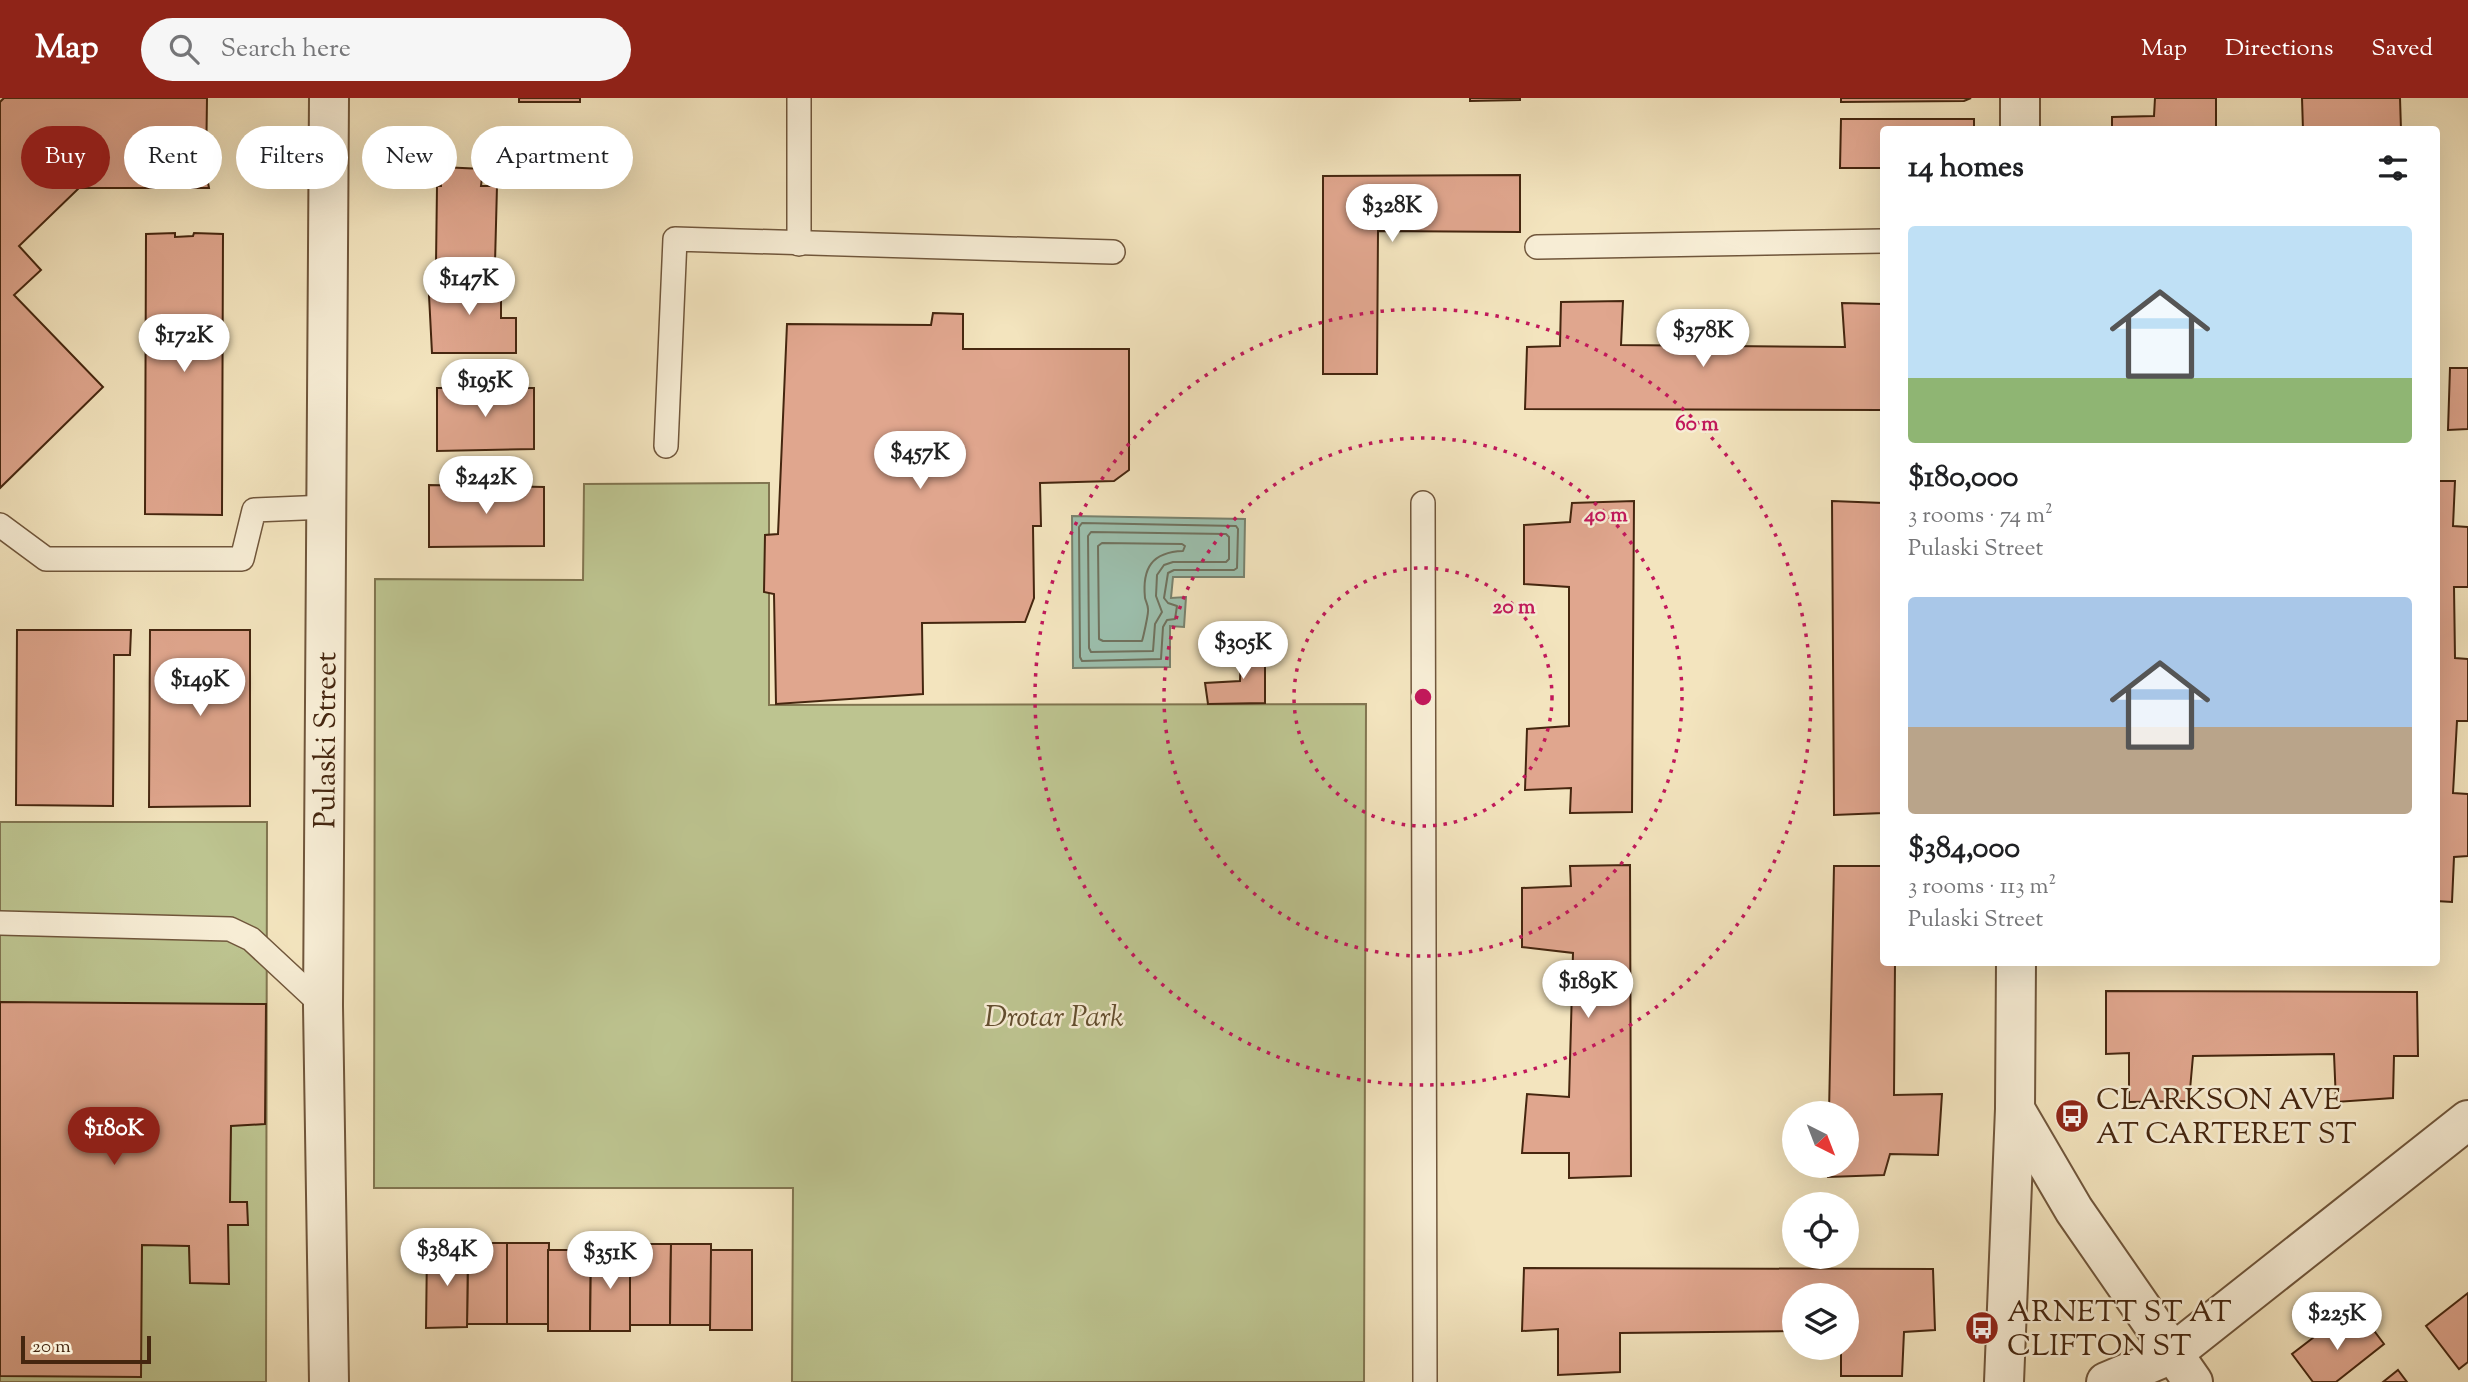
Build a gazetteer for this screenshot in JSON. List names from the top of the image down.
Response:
{
  "streets": {
    "street": ["Pulaski Street"]
  },
  "parks": ["Drotar Park"],
  "places": {
    "bus stop": ["CLARKSON AVE AT CARTERET ST", "ARNETT ST AT CLIFTON ST"]
  },
  "scale_bar": "20 m",
  "north": "bottom right",
  "page": {
    "header": "Map",
    "search": "Search here",
    "nav": ["Map", "Directions", "Saved"],
    "chip": [
      "Buy",
      "Rent",
      "Filters",
      "New",
      "Apartment"
    ],
    "heading": "14 homes",
    "price": [
      "$328K",
      "$147K",
      "$378K",
      "$172K",
      "$195K",
      "$457K",
      "$242K",
      "$305K",
      "$149K",
      "$189K",
      "$180K",
      "$384K",
      "$351K",
      "$225K"
    ],
    "list": [
      {
        "name": "$180,000",
        "note": "3 rooms · 74 m² · Pulaski Street"
      },
      {
        "name": "$384,000",
        "note": "3 rooms · 113 m² · Pulaski Street"
      }
    ],
    "scale": "20 m"
  },
  "rings": ["60 m", "40 m", "20 m"]
}
